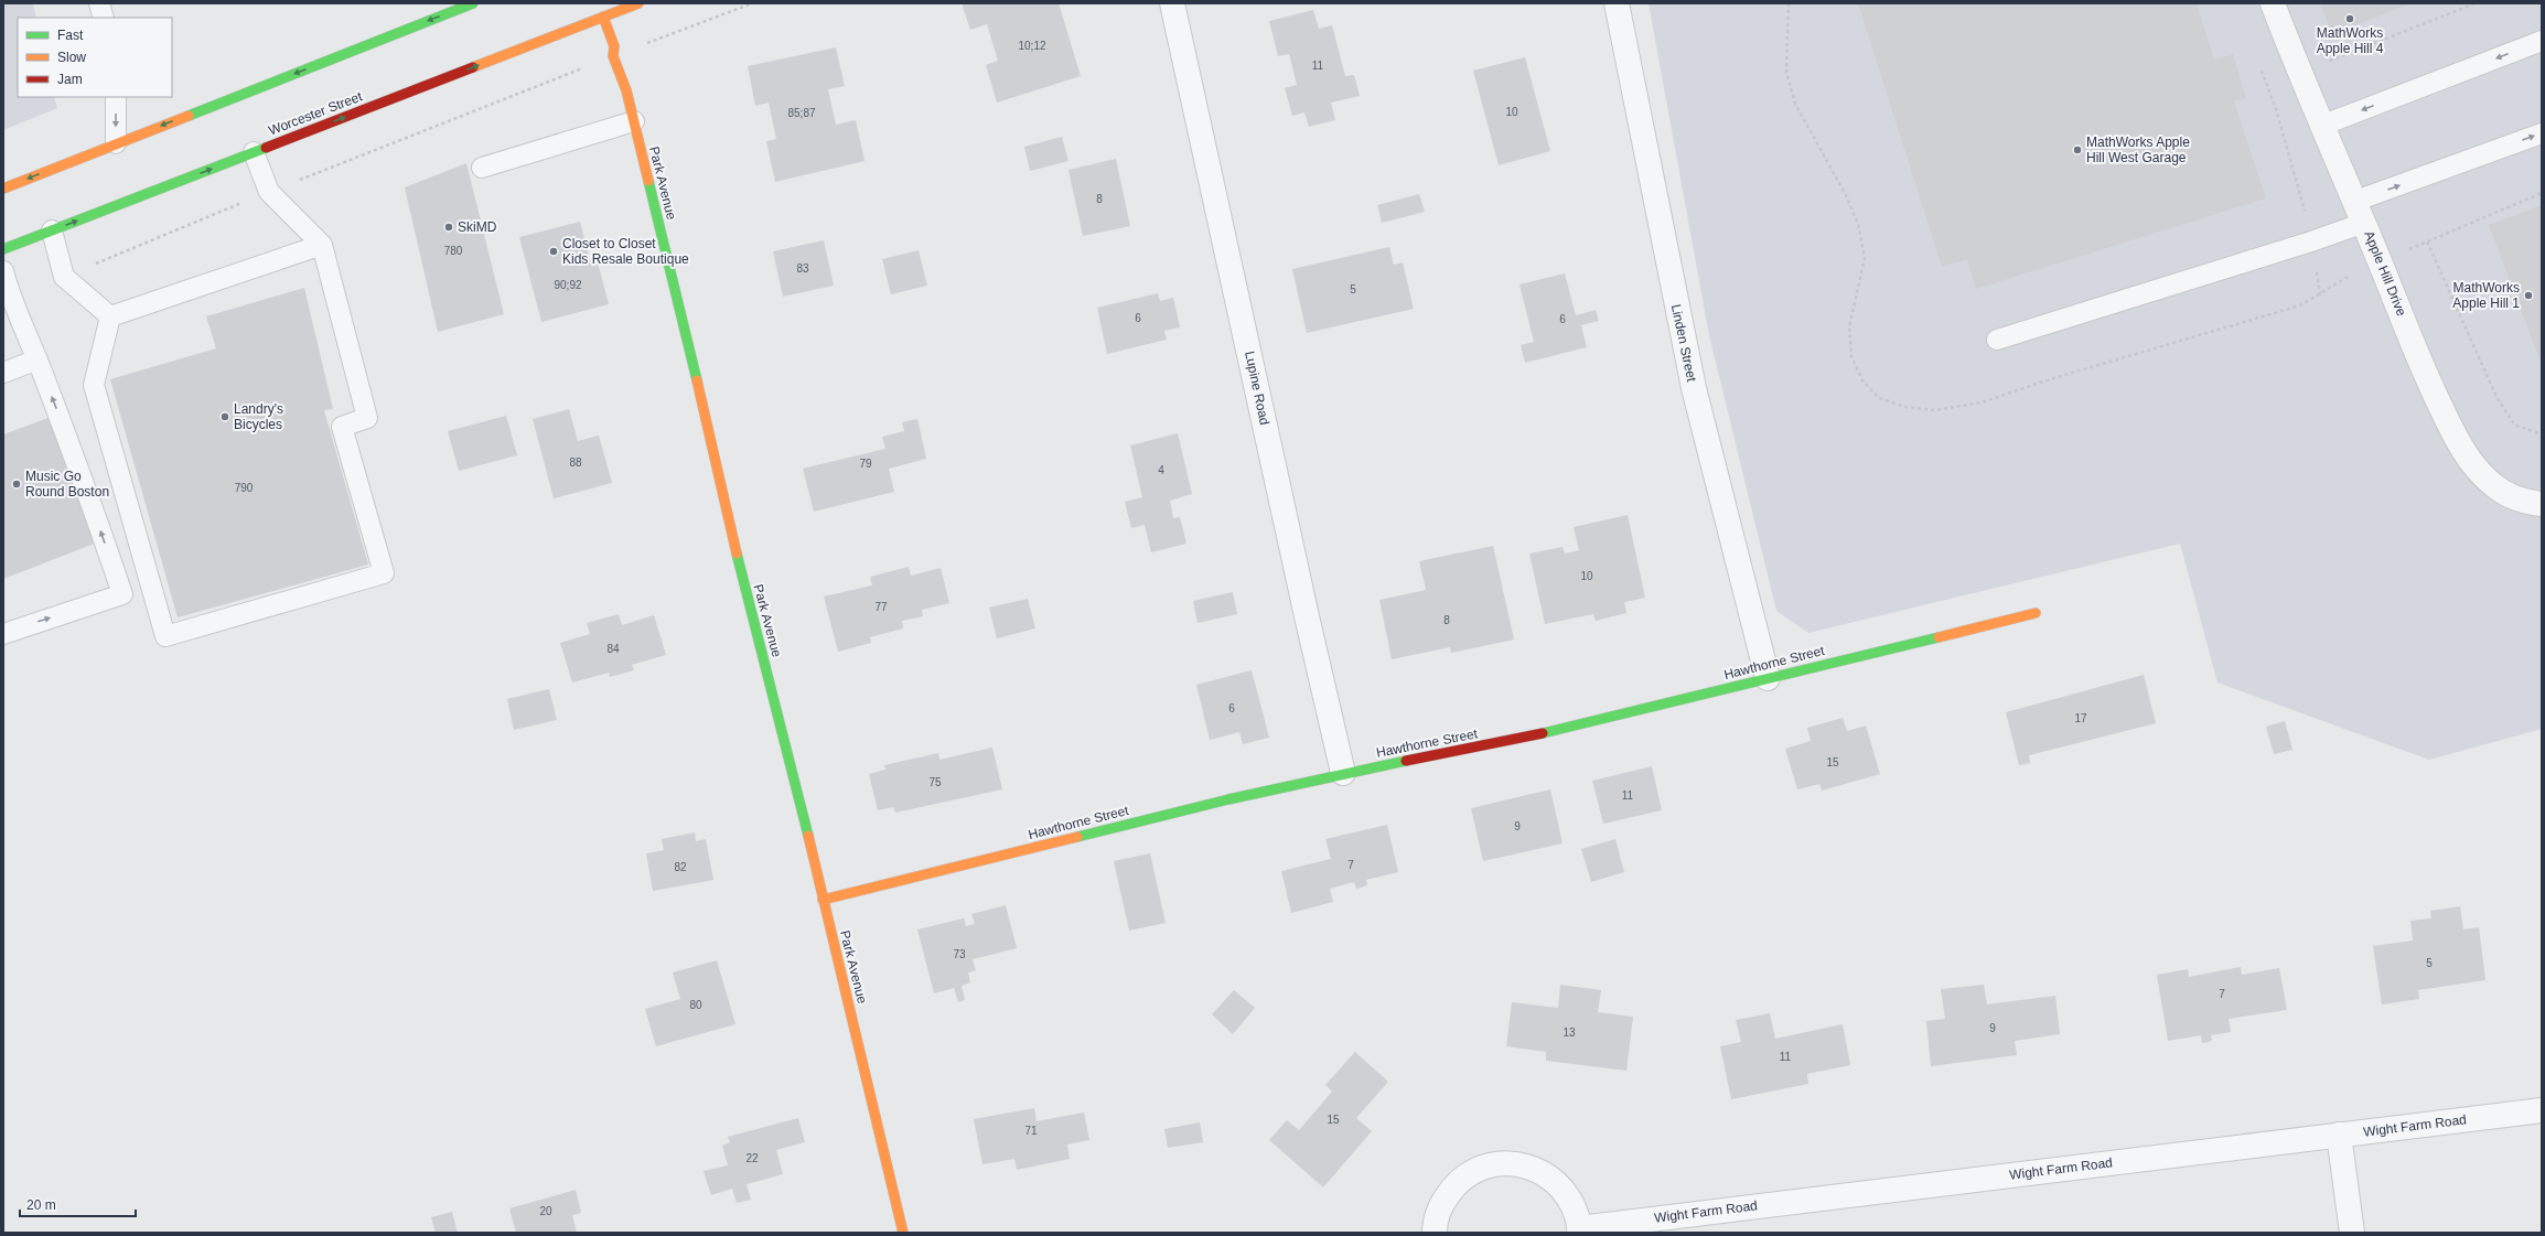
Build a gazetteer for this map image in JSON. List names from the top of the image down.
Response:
{
  "streets": {
    "main road": ["Worcester Street", "Park Avenue", "Hawthorne Street"],
    "street": [
      "Apple Hill Drive",
      "Linden Street",
      "Lupine Road",
      "Wight Farm Road"
    ]
  },
  "crossings": [
    ["Worcester Street", "Park Avenue"],
    ["Park Avenue", "Hawthorne Street"],
    ["Linden Street", "Hawthorne Street"],
    ["Lupine Road", "Hawthorne Street"]
  ],
  "places": [
    "MathWorks Apple Hill 4",
    "MathWorks Apple Hill West Garage",
    "SkiMD",
    "Closet to Closet Kids Resale Boutique",
    "MathWorks Apple Hill 1",
    "Landry's Bicycles",
    "Music Go Round Boston"
  ],
  "house_numbers": [
    "10;12",
    "11",
    "10",
    "85;87",
    "8",
    "780",
    "83",
    "90;92",
    "5",
    "6",
    "6",
    "88",
    "79",
    "4",
    "790",
    "10",
    "77",
    "8",
    "84",
    "6",
    "17",
    "15",
    "75",
    "11",
    "9",
    "7",
    "82",
    "73",
    "5",
    "7",
    "80",
    "9",
    "13",
    "11",
    "15",
    "71",
    "22",
    "20"
  ],
  "legend": ["Fast", "Slow", "Jam"],
  "scale_bar": "20 m"
}
